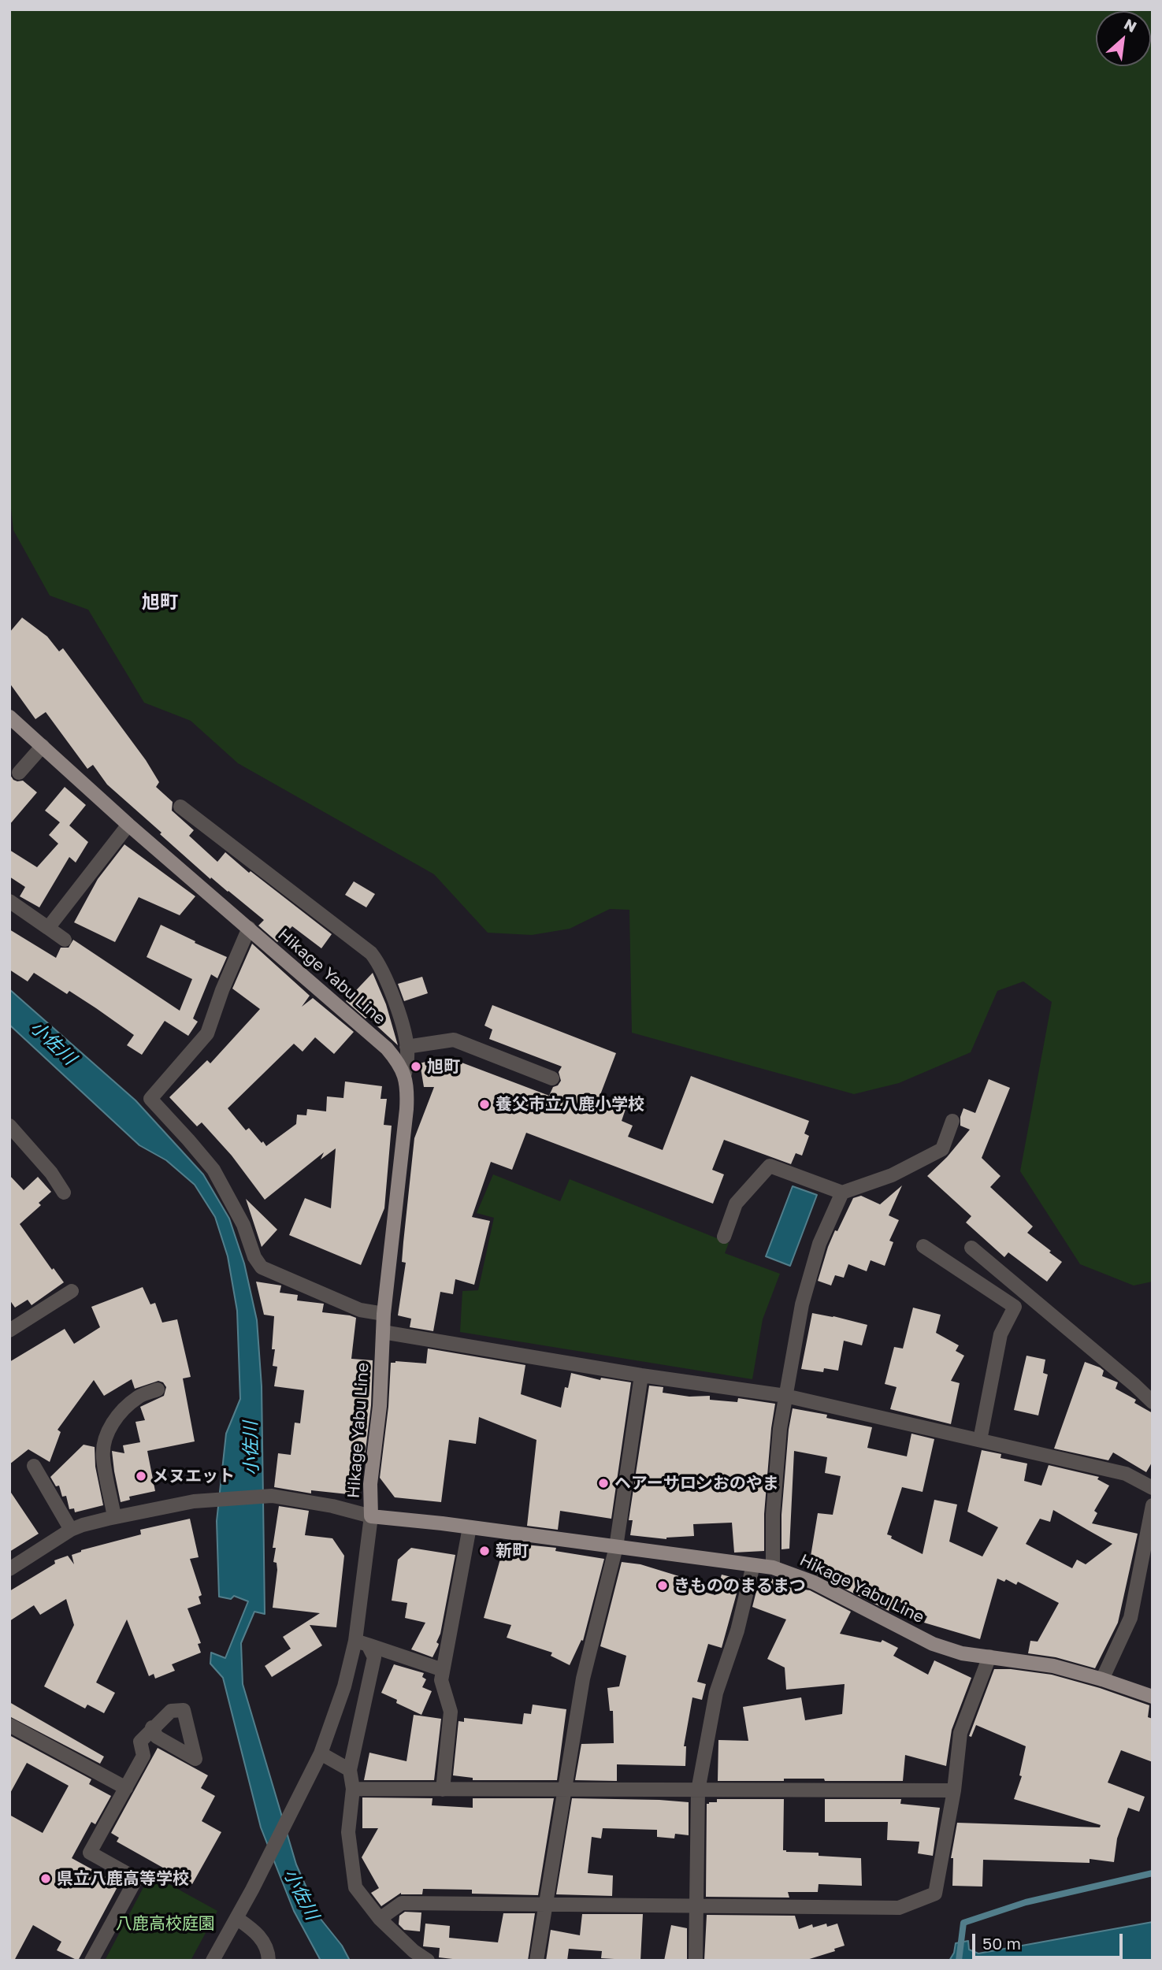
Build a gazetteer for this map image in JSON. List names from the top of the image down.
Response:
{
  "streets": {
    "main road": ["Hikage Yabu Line"]
  },
  "districts": ["旭町"],
  "water": ["小佐川"],
  "parks": ["八鹿高校庭園"],
  "places": [
    "旭町",
    "養父市立八鹿小学校",
    "メヌエット",
    "ヘアーサロンおのやま",
    "新町",
    "きもののまるまつ",
    "県立八鹿高等学校"
  ],
  "scale_bar": "50 m",
  "north": "top right"
}
